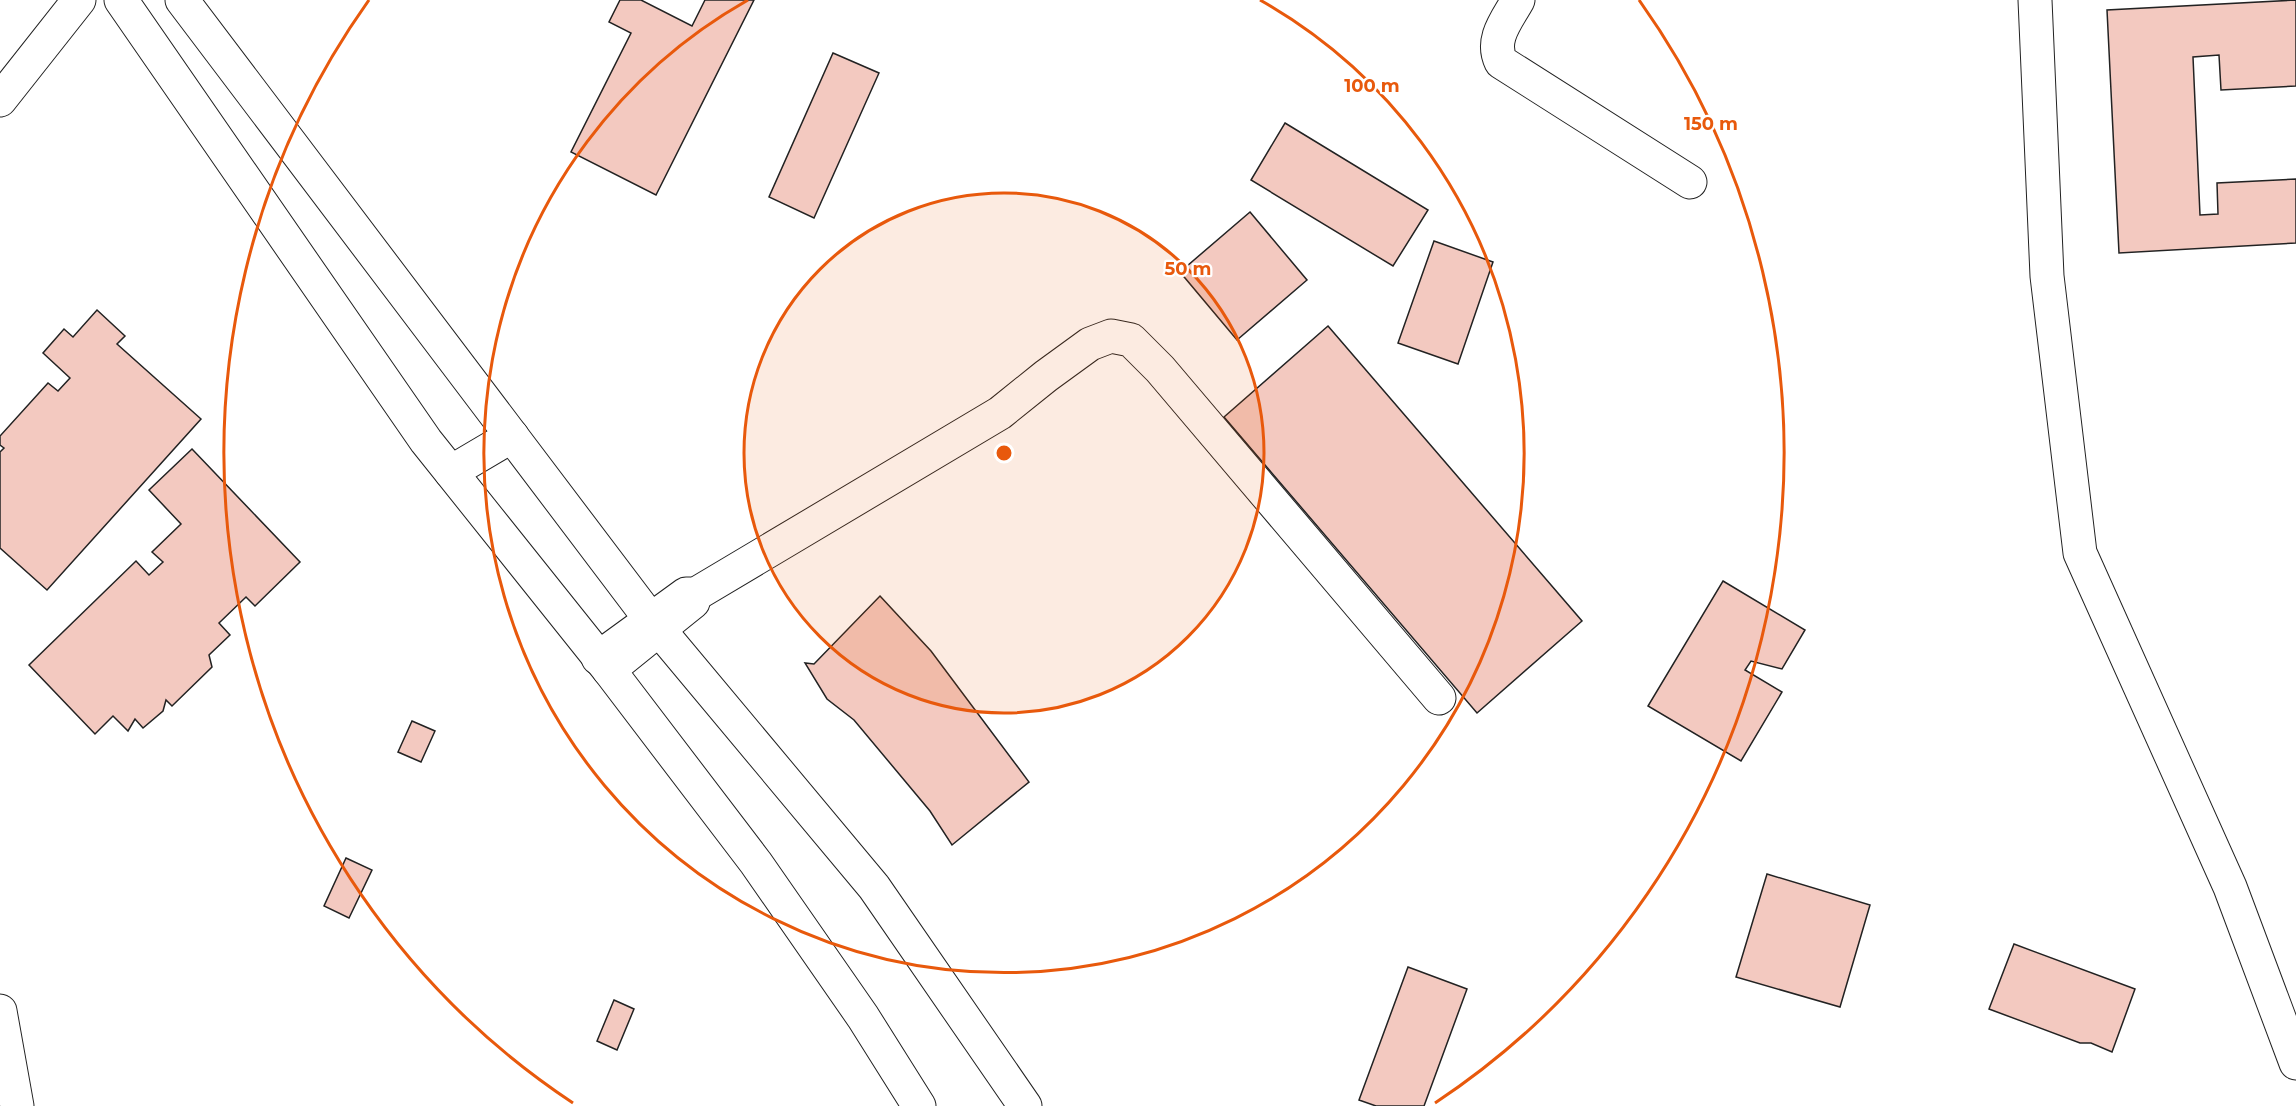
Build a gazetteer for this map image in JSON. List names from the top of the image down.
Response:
{
  "rings": ["100 m", "150 m", "50 m"]
}
